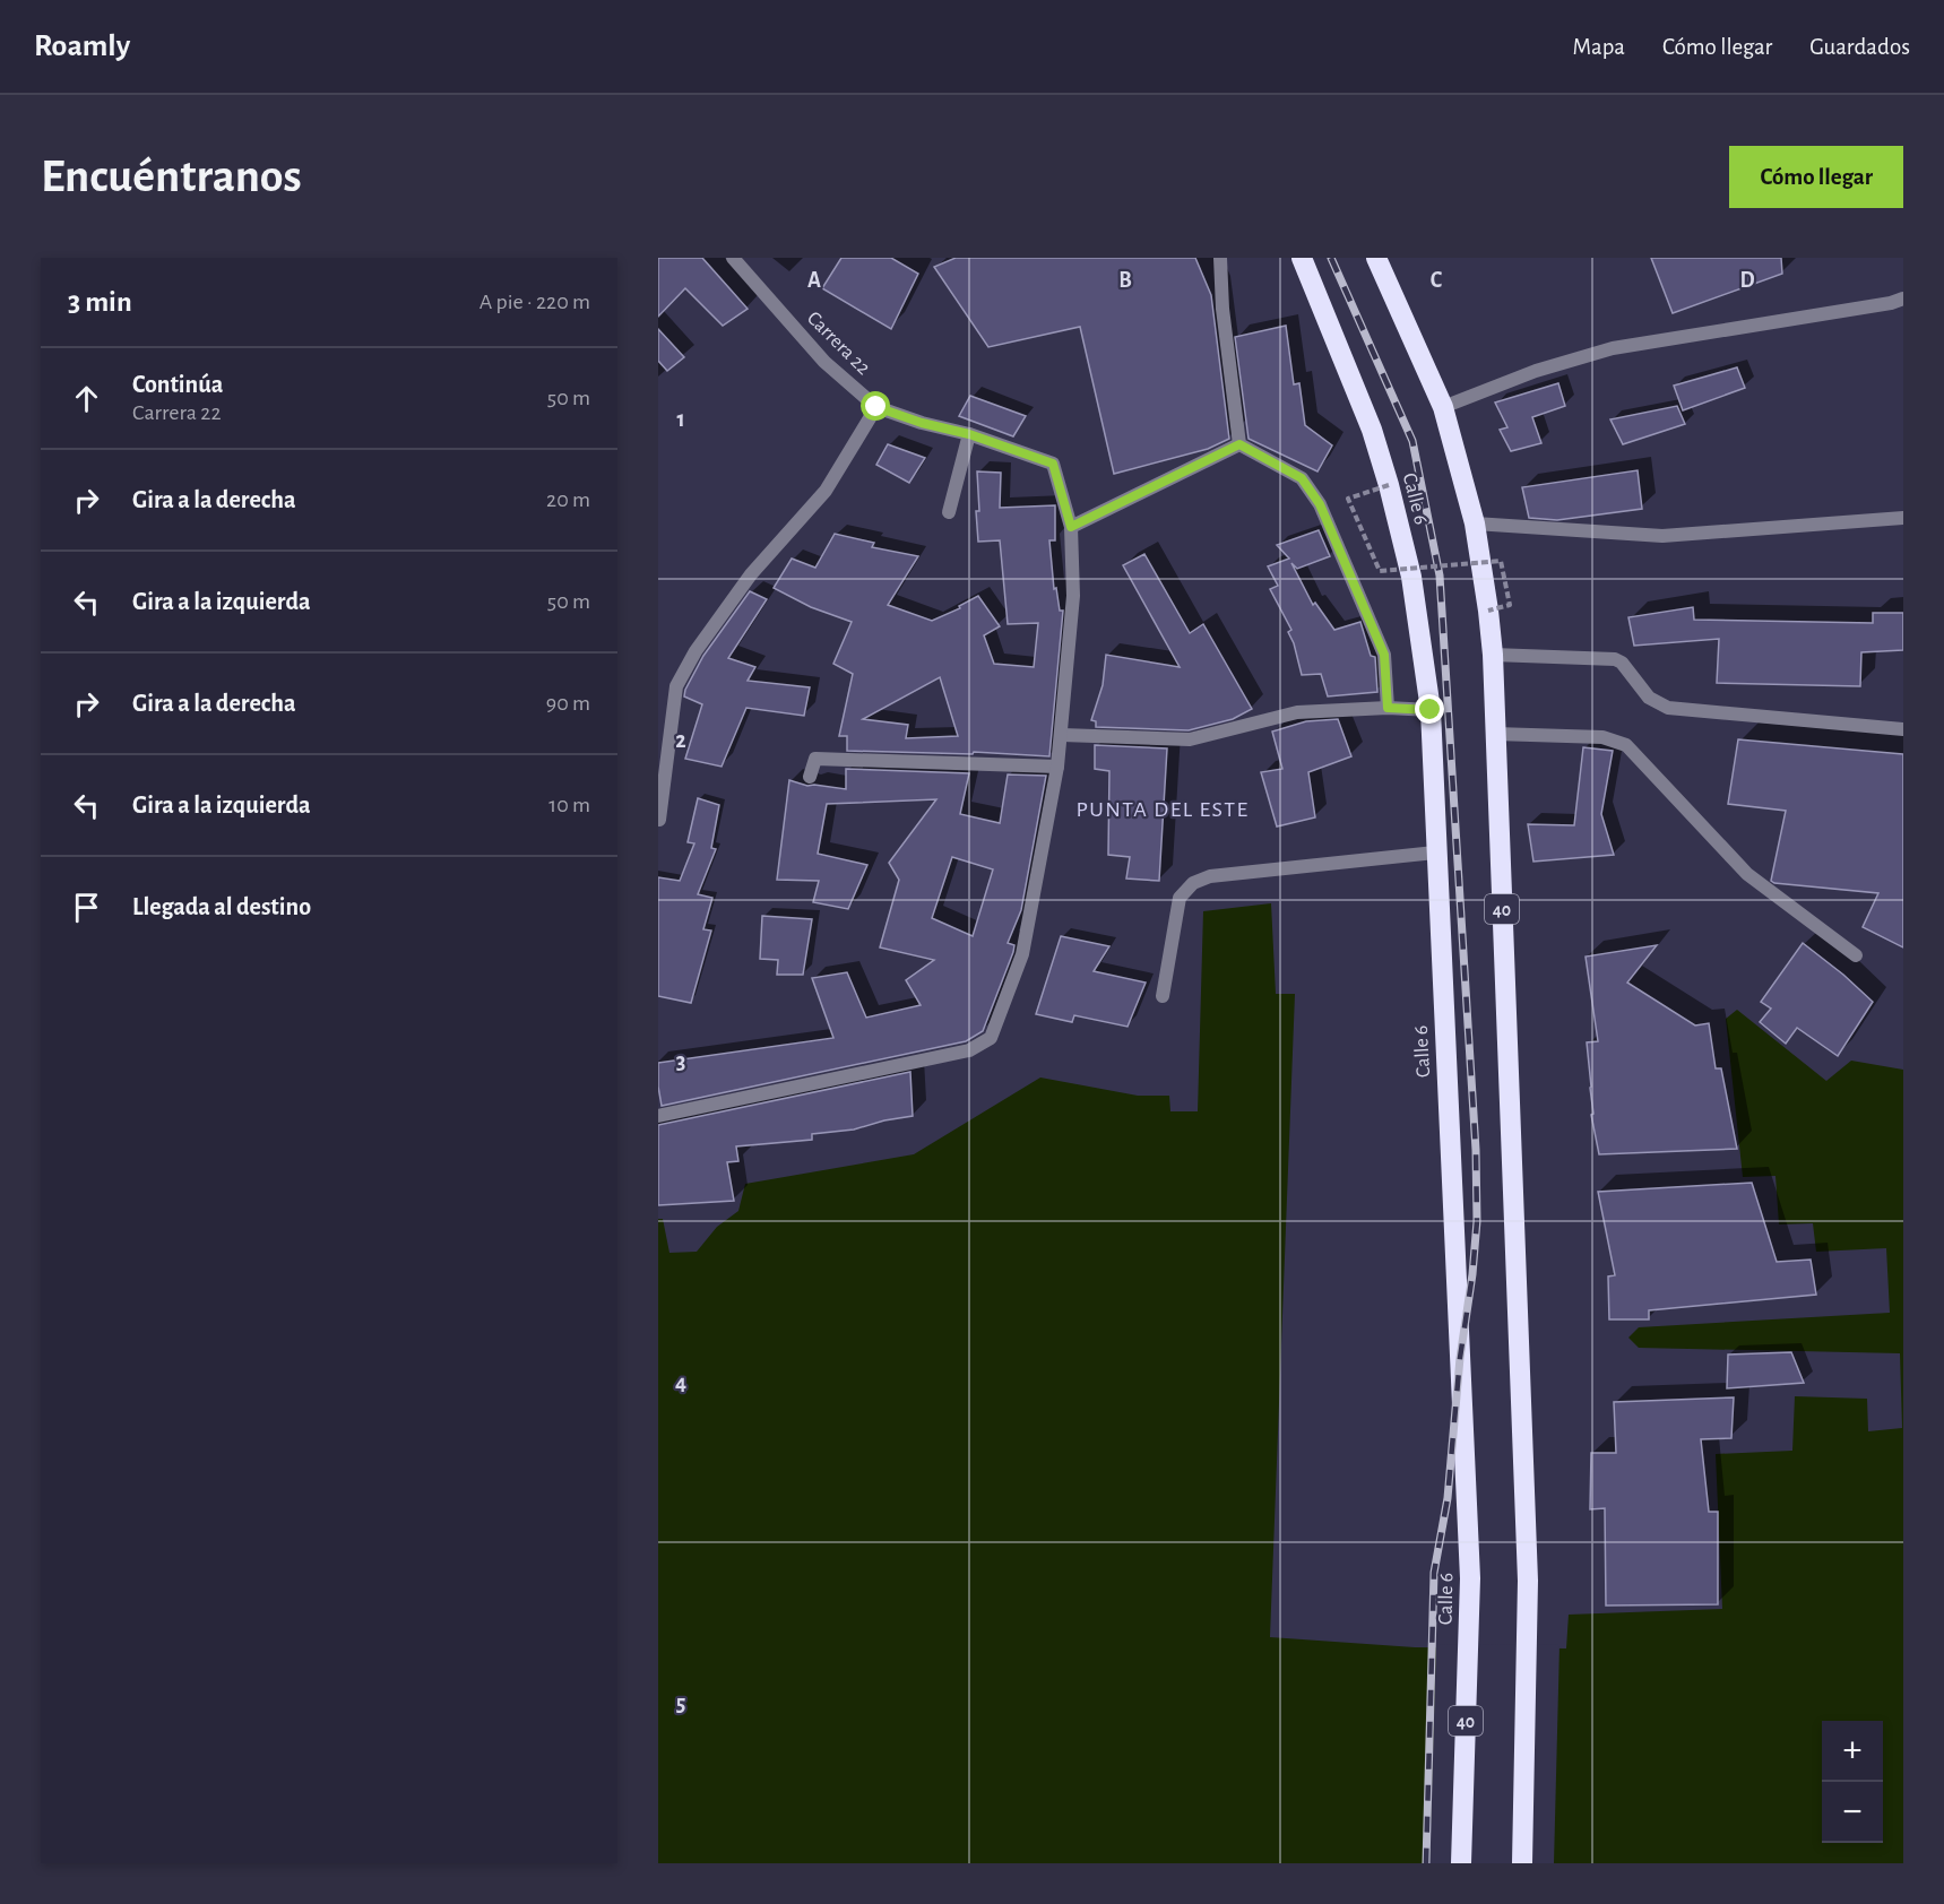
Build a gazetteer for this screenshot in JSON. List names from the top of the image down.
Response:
{
  "streets": {
    "highway": ["Calle 6", "40"],
    "street": ["Carrera 22"]
  },
  "districts": ["PUNTA DEL ESTE"],
  "page": {
    "header": "Roamly",
    "nav": ["Mapa", "Cómo llegar", "Guardados"],
    "buttons": "Cómo llegar",
    "title": "Encuéntranos",
    "heading": ["3 min", "A pie · 220 m"],
    "list": [
      ["Continúa", "Carrera 22", "50 m"],
      ["Gira a la derecha", "20 m"],
      ["Gira a la izquierda", "50 m"],
      ["Gira a la derecha", "90 m"],
      ["Gira a la izquierda", "10 m"],
      "Llegada al destino"
    ],
    "map_buttons": ["+", "−"]
  },
  "grid": {
    "columns": [
      "A",
      "B",
      "C",
      "D"
    ],
    "rows": [
      "1",
      "2",
      "3",
      "4",
      "5"
    ]
  }
}
